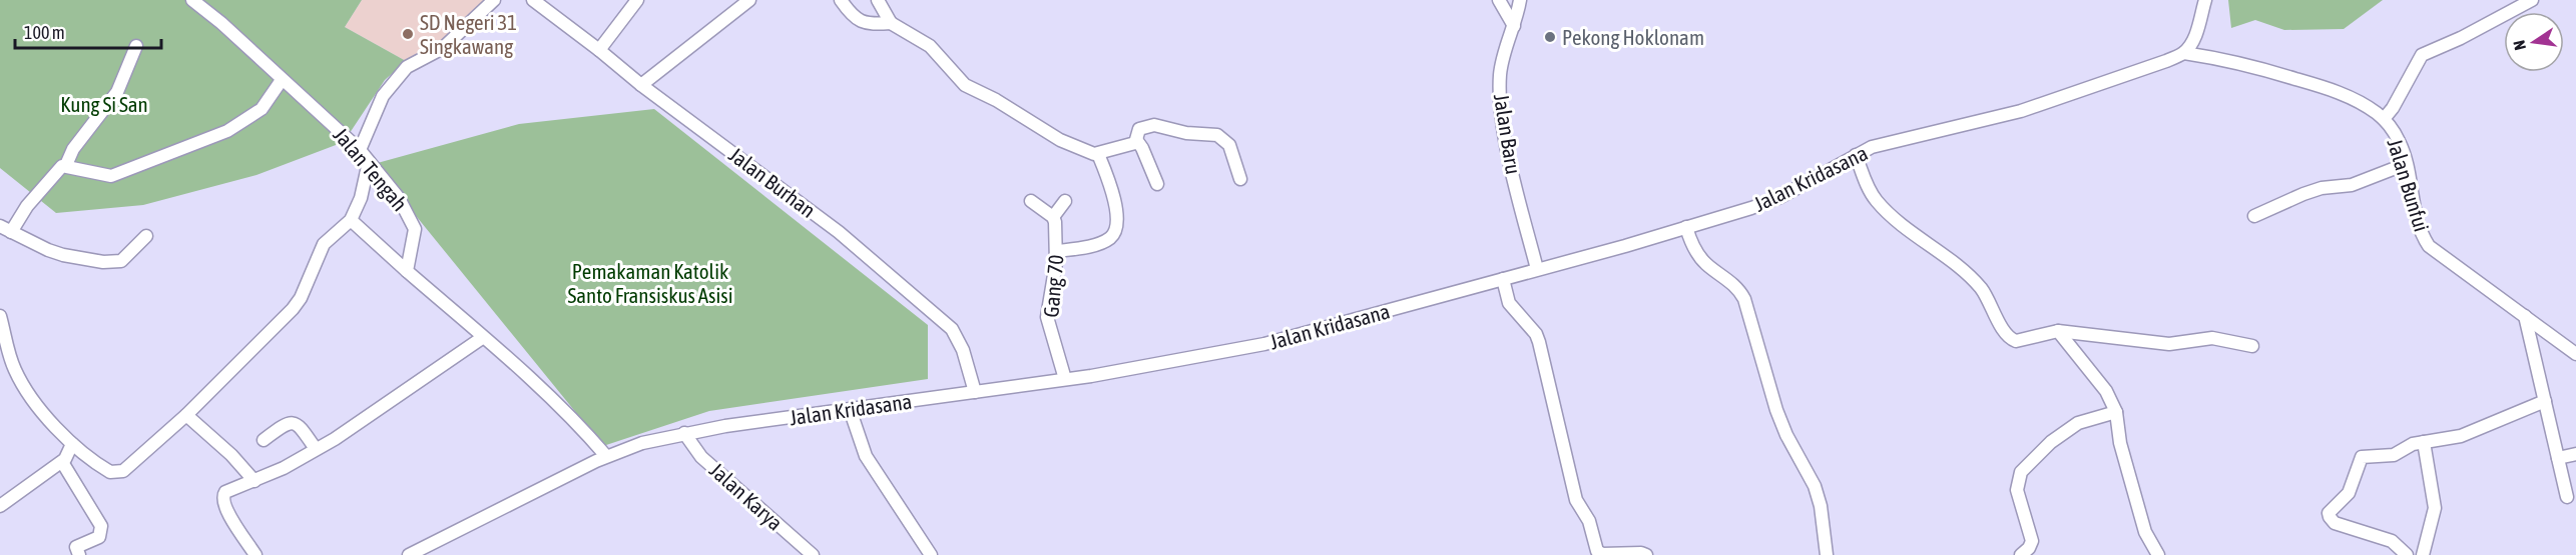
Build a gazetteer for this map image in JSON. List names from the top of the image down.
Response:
{
  "streets": {
    "street": [
      "Jalan Baru",
      "Jalan Tengah",
      "Jalan Kridasana",
      "Jalan Burhan",
      "Jalan Bunfui",
      "Gang 70",
      "Jalan Karya"
    ]
  },
  "crossings": [
    ["Jalan Baru", "Jalan Kridasana"],
    ["Jalan Kridasana", "Jalan Burhan"],
    ["Jalan Kridasana", "Jalan Bunfui"],
    ["Jalan Kridasana", "Gang 70"],
    ["Jalan Kridasana", "Jalan Karya"]
  ],
  "parks": ["Kung Si San", "Pemakaman Katolik Santo Fransiskus Asisi"],
  "places": ["SD Negeri 31 Singkawang", "Pekong Hoklonam"],
  "scale_bar": "100 m",
  "north": "left"
}
